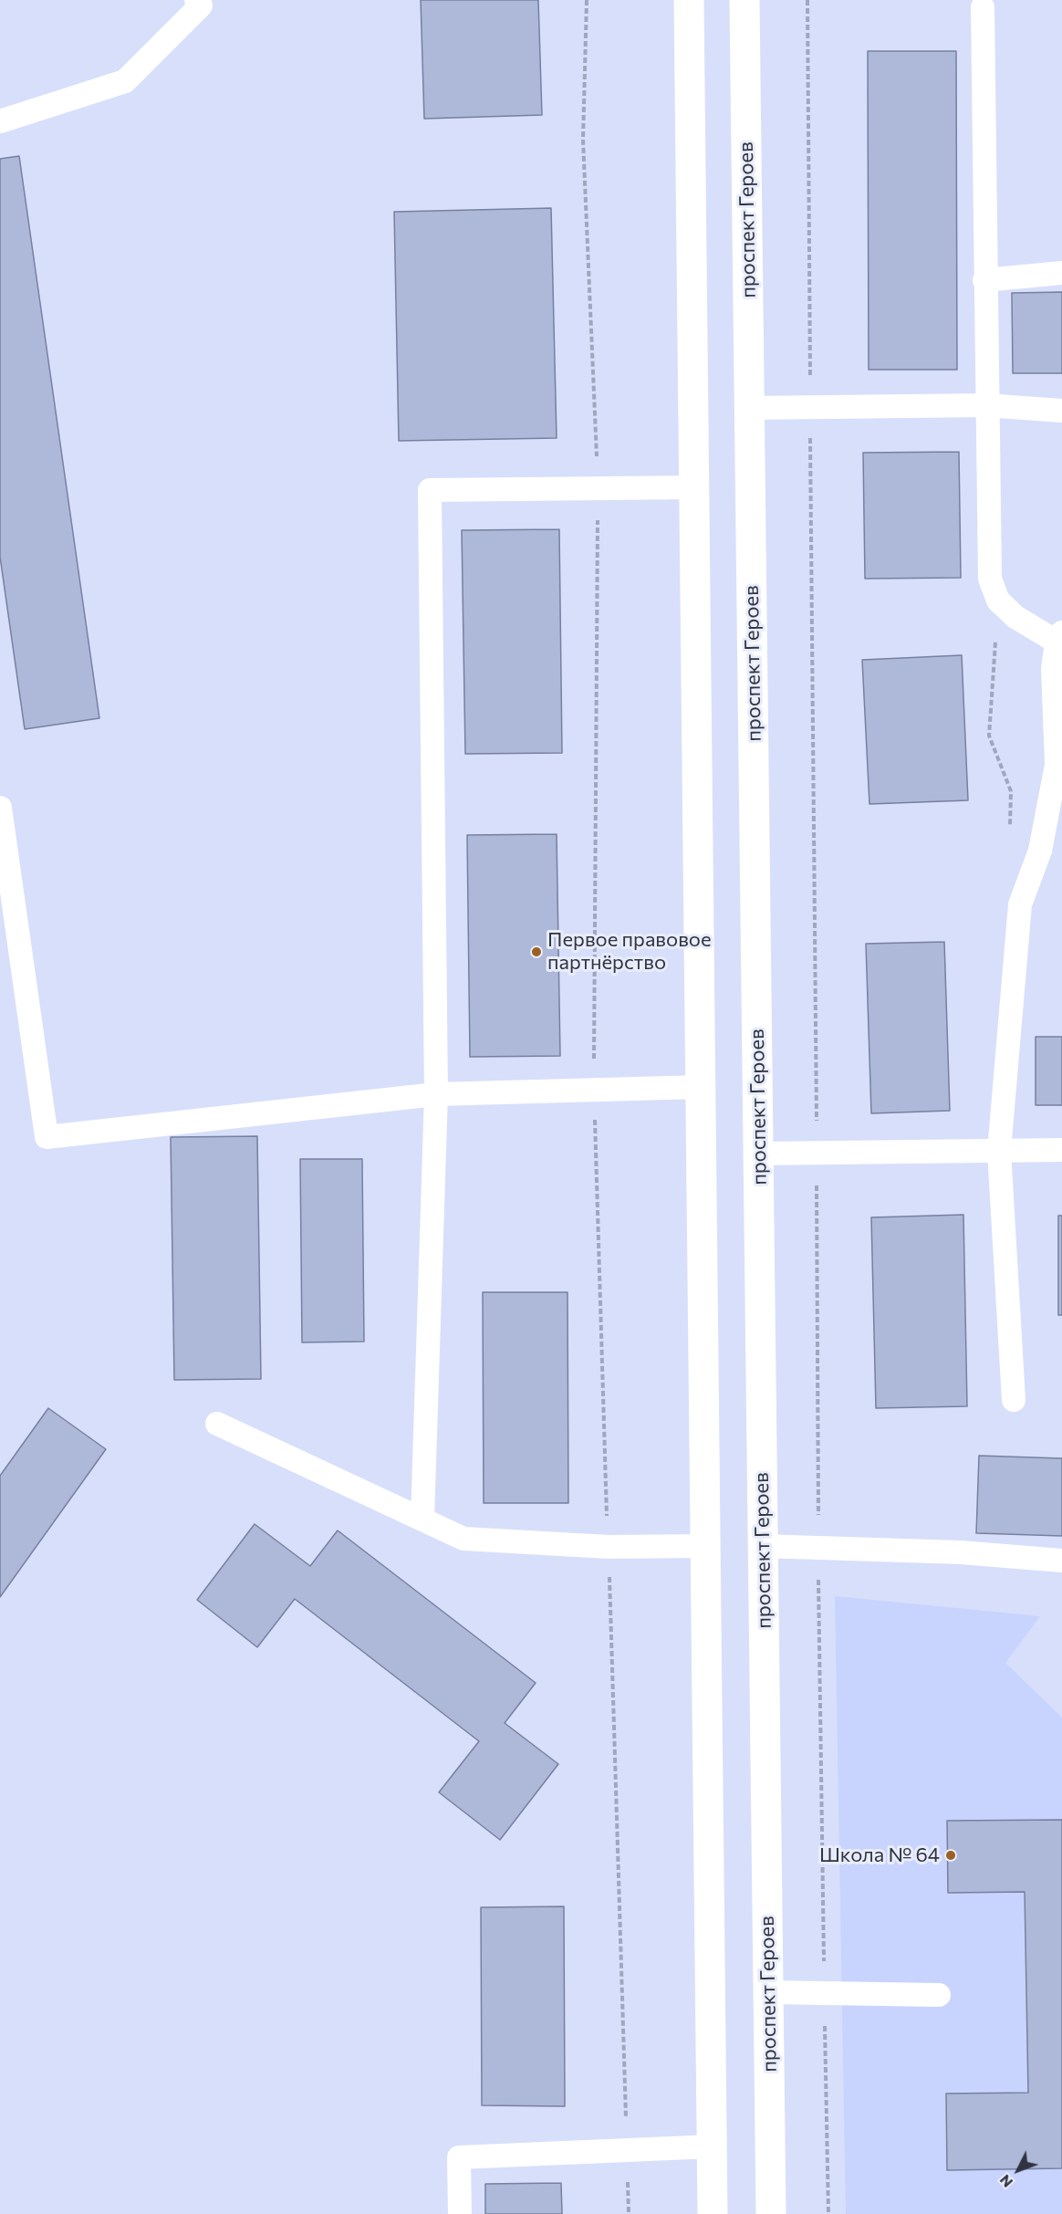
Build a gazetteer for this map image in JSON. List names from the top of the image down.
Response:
{
  "streets": {
    "main road": ["проспект Героев"]
  },
  "places": ["Первое правовое партнёрство", "Школа № 64"],
  "north": "bottom left"
}
